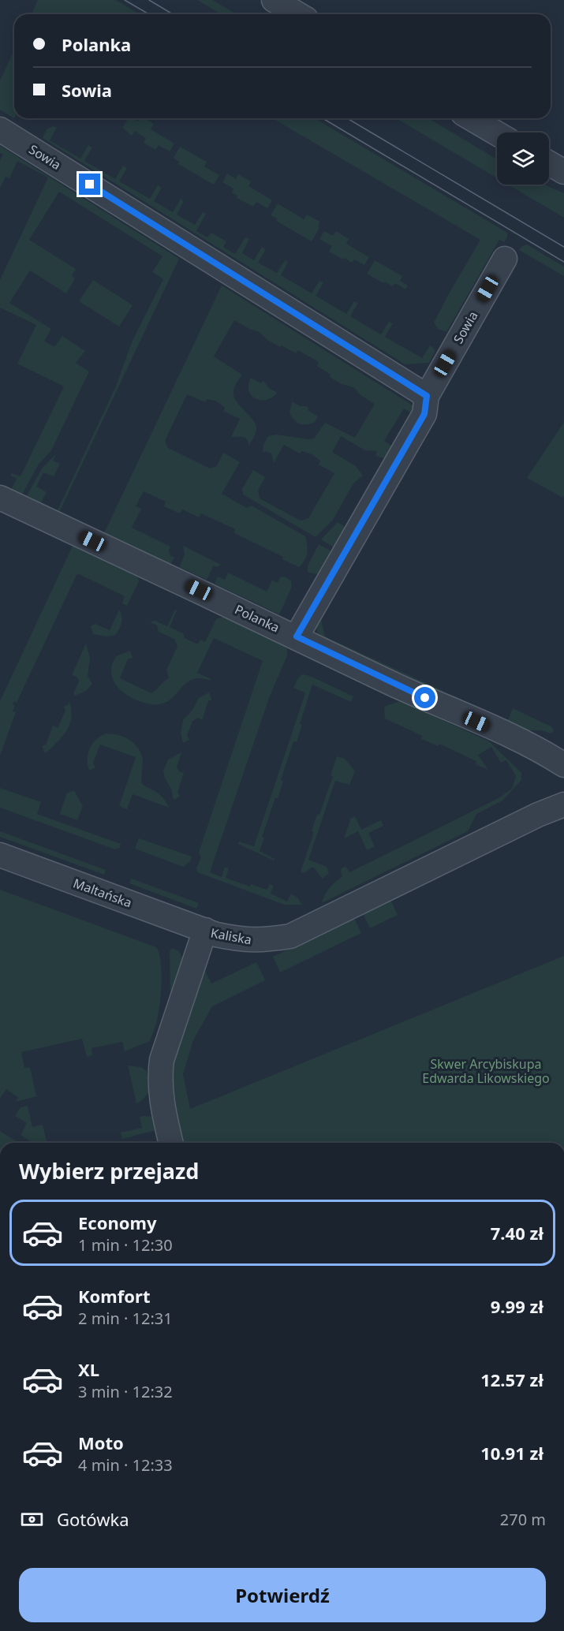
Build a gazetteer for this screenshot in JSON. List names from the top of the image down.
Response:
{
  "streets": {
    "street": [
      "Sowia",
      "Polanka",
      "Maltańska",
      "Kaliska"
    ]
  },
  "crossings": [
    ["Sowia", "Polanka"],
    ["Maltańska", "Kaliska"]
  ],
  "parks": ["Skwer Arcybiskupa Edwarda Likowskiego"],
  "page": {
    "banner": ["Polanka", "Sowia"],
    "heading": "Wybierz przejazd",
    "list": [
      {
        "name": "Economy",
        "note": "1 min · 12:30",
        "value": "7.40 zł"
      },
      {
        "name": "Komfort",
        "note": "2 min · 12:31",
        "value": "9.99 zł"
      },
      {
        "name": "XL",
        "note": "3 min · 12:32",
        "value": "12.57 zł"
      },
      {
        "name": "Moto",
        "note": "4 min · 12:33",
        "value": "10.91 zł"
      }
    ],
    "pay": ["Gotówka", "270 m"],
    "buttons": "Potwierdź"
  }
}
